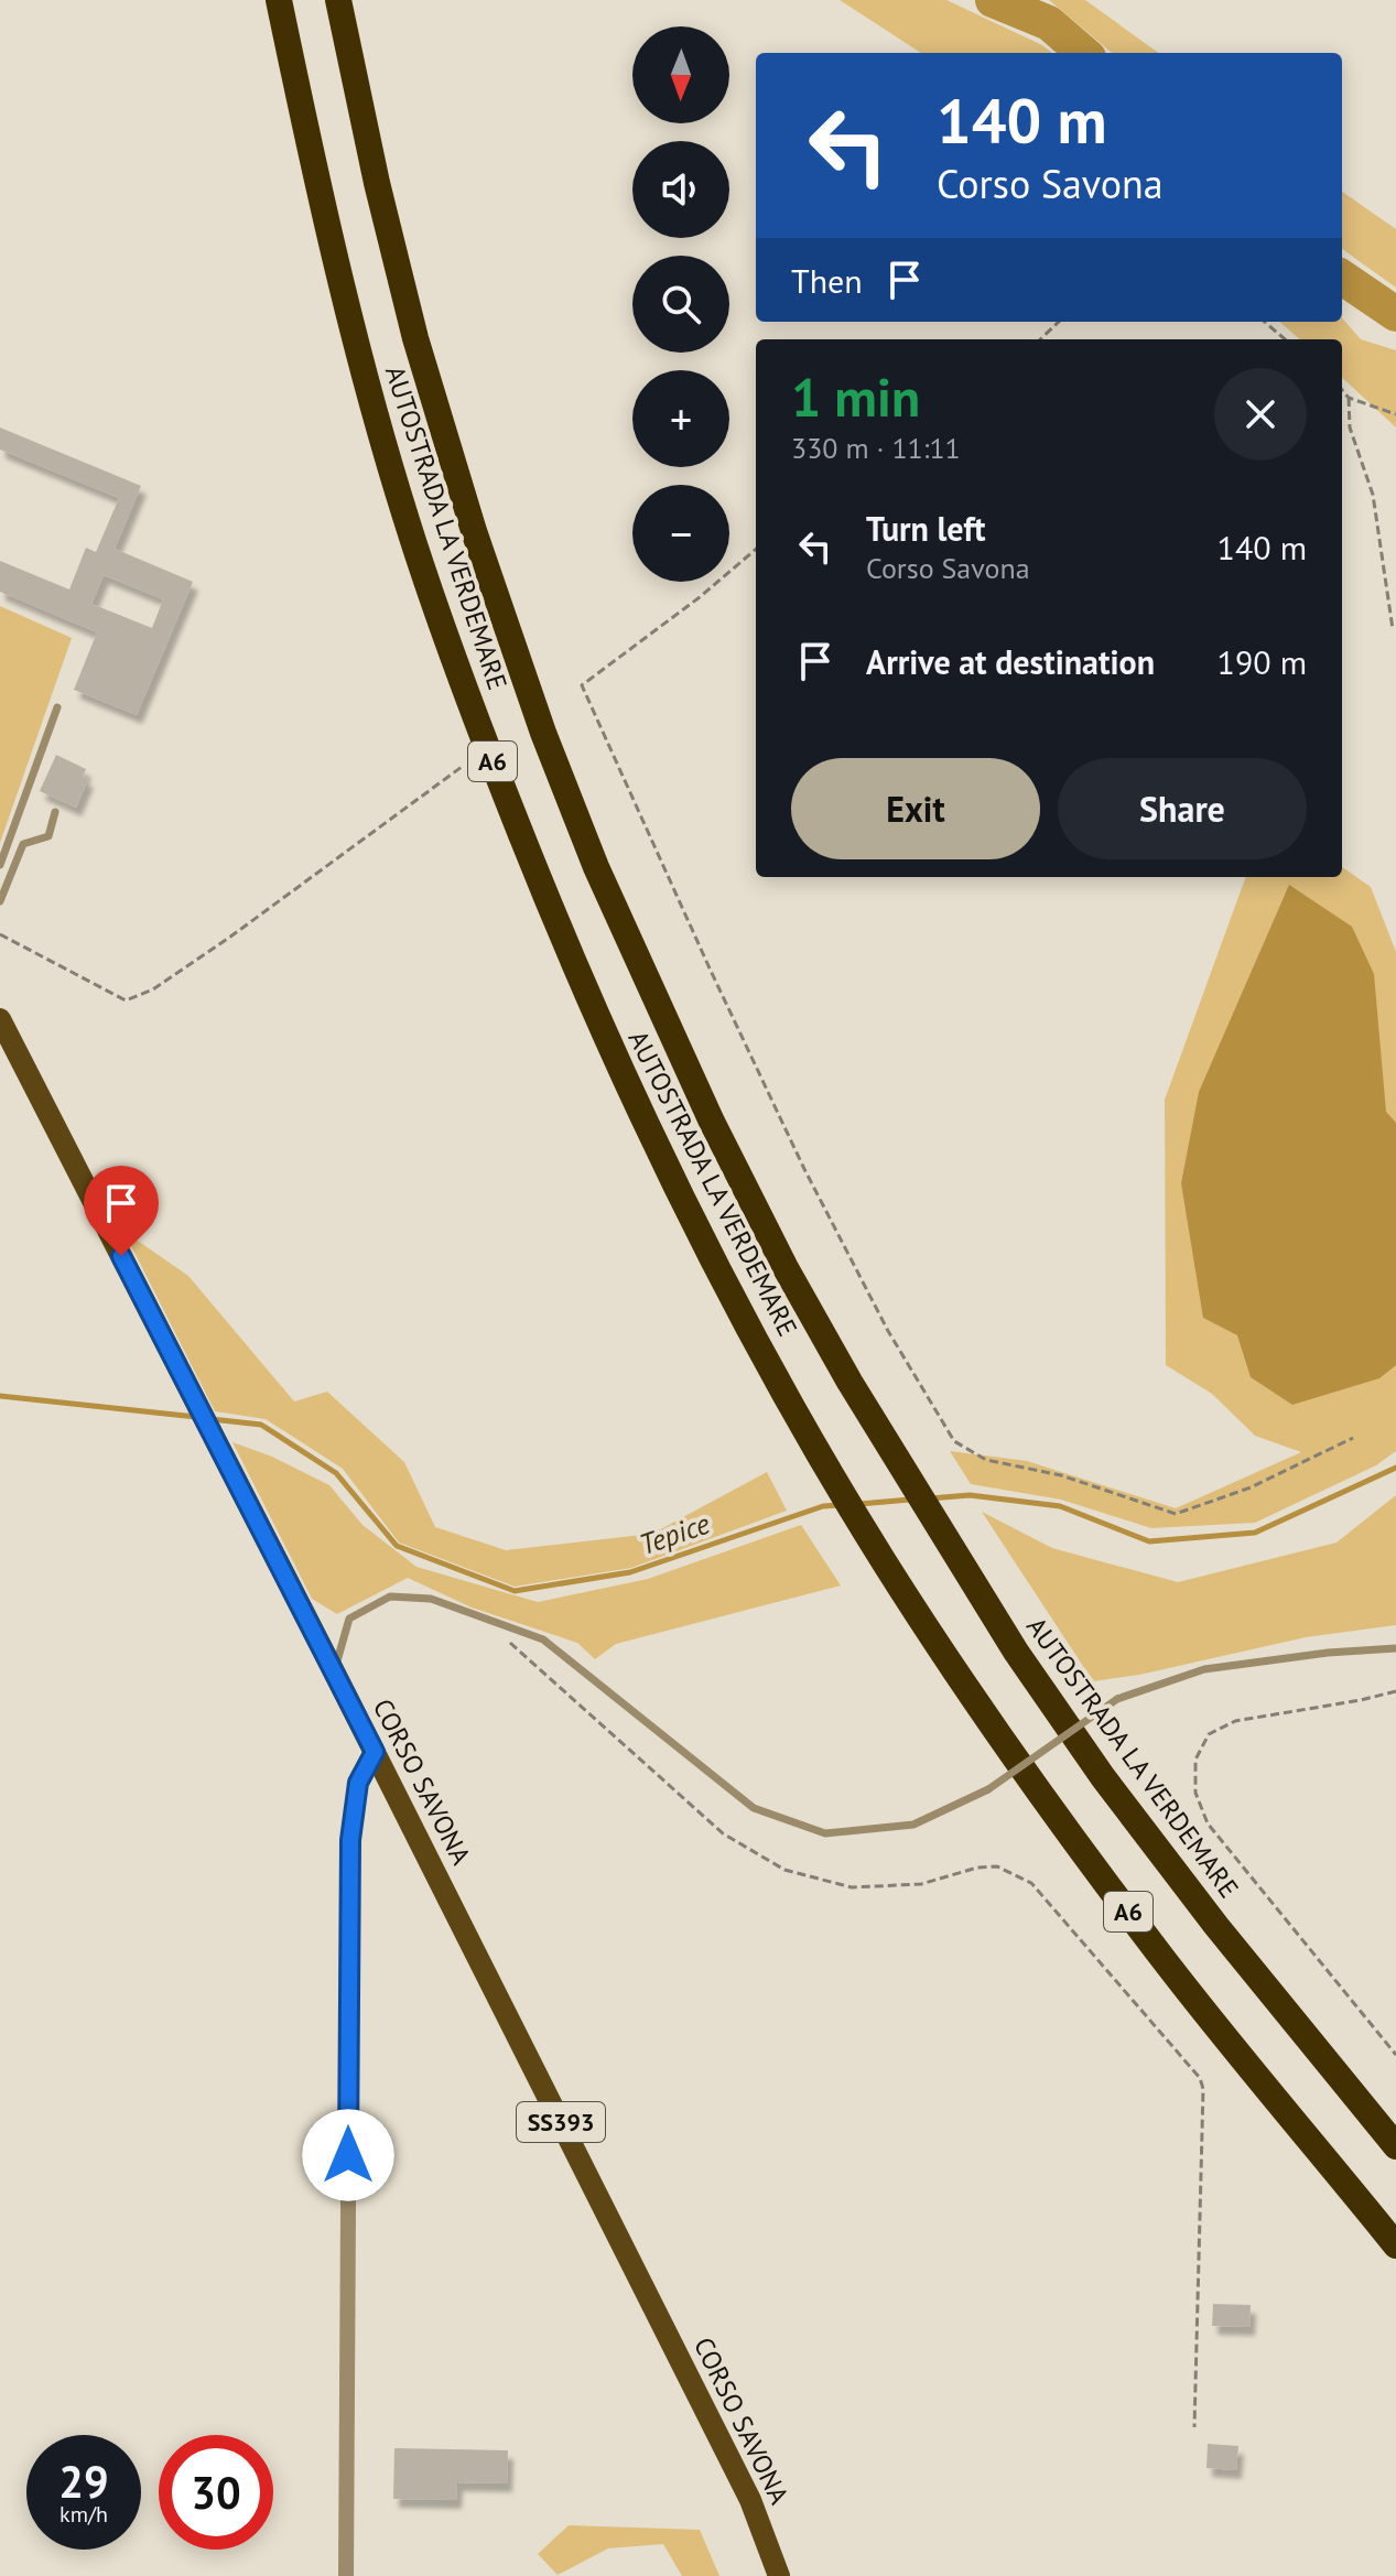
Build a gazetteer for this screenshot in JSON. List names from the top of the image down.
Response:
{
  "streets": {
    "highway": ["AUTOSTRADA LA VERDEMARE", "A6"],
    "main road": ["CORSO SAVONA", "SS393"]
  },
  "water": ["Tepice"],
  "north": "bottom",
  "page": {
    "map_buttons": ["+", "−"],
    "turn": ["140 m", "Corso Savona"],
    "then": "Then",
    "heading": ["1 min", "330 m · 11:11"],
    "list": [
      {
        "name": "Turn left",
        "note": "Corso Savona",
        "value": "140 m"
      },
      {
        "name": "Arrive at destination",
        "value": "190 m"
      }
    ],
    "buttons": ["Exit", "Share"],
    "speed": "29 km/h",
    "limit": "30"
  }
}
